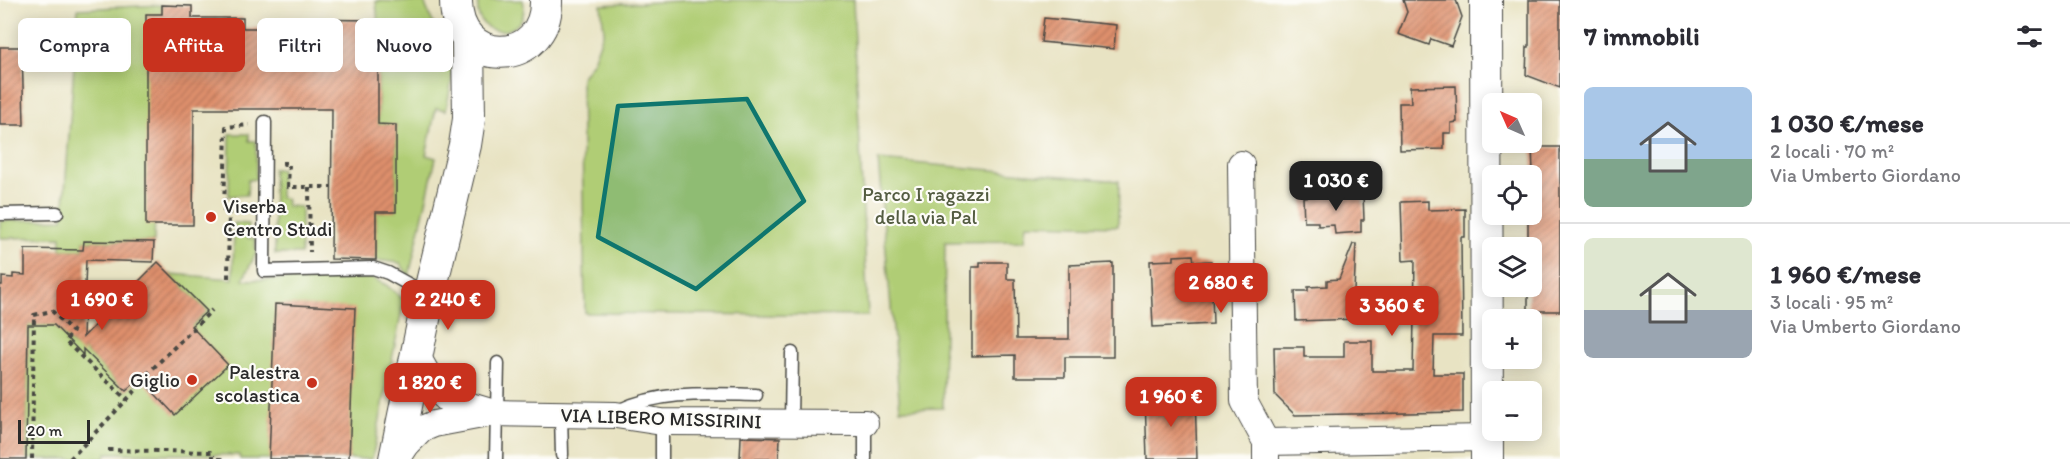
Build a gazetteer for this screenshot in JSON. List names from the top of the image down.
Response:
{
  "streets": {
    "street": ["VIA LIBERO MISSIRINI"]
  },
  "parks": ["Parco I ragazzi della via Pal"],
  "places": ["Viserba Centro Studi", "Giglio", "Palestra scolastica"],
  "scale_bar": "20 m",
  "north": "top left",
  "page": {
    "heading": "7 immobili",
    "chip": [
      "Compra",
      "Affitta",
      "Filtri",
      "Nuovo"
    ],
    "list": [
      {
        "name": "1 030 €/mese",
        "note": "2 locali · 70 m² · Via Umberto Giordano"
      },
      {
        "name": "1 960 €/mese",
        "note": "3 locali · 95 m² · Via Umberto Giordano"
      }
    ],
    "map_buttons": ["+", "−"],
    "price": [
      "1 030 €",
      "2 680 €",
      "1 690 €",
      "2 240 €",
      "3 360 €",
      "1 820 €",
      "1 960 €"
    ],
    "scale": "20 m"
  }
}
